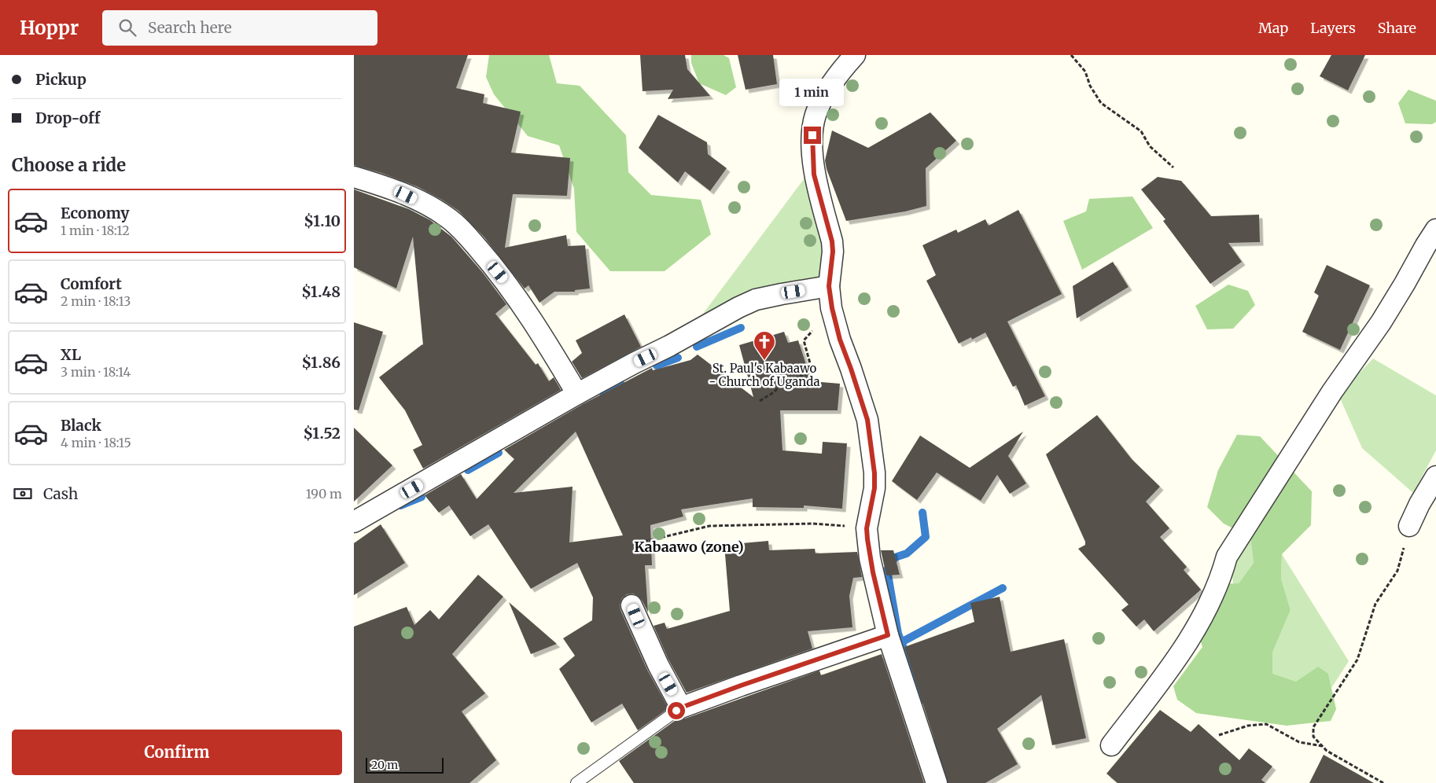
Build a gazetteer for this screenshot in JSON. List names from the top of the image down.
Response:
{
  "districts": ["Kabaawo (zone)"],
  "places": {
    "church": ["St. Paul's Kabaawo - Church of Uganda"]
  },
  "scale_bar": "20 m",
  "page": {
    "header": "Hoppr",
    "search": "Search here",
    "nav": ["Map", "Layers", "Share"],
    "banner": ["Pickup", "Drop-off"],
    "bubble": "1 min",
    "heading": "Choose a ride",
    "list": [
      {
        "name": "Economy",
        "note": "1 min · 18:12",
        "value": "$1.10"
      },
      {
        "name": "Comfort",
        "note": "2 min · 18:13",
        "value": "$1.48"
      },
      {
        "name": "XL",
        "note": "3 min · 18:14",
        "value": "$1.86"
      },
      {
        "name": "Black",
        "note": "4 min · 18:15",
        "value": "$1.52"
      }
    ],
    "pay": ["Cash", "190 m"],
    "buttons": "Confirm",
    "scale": "20 m"
  }
}
